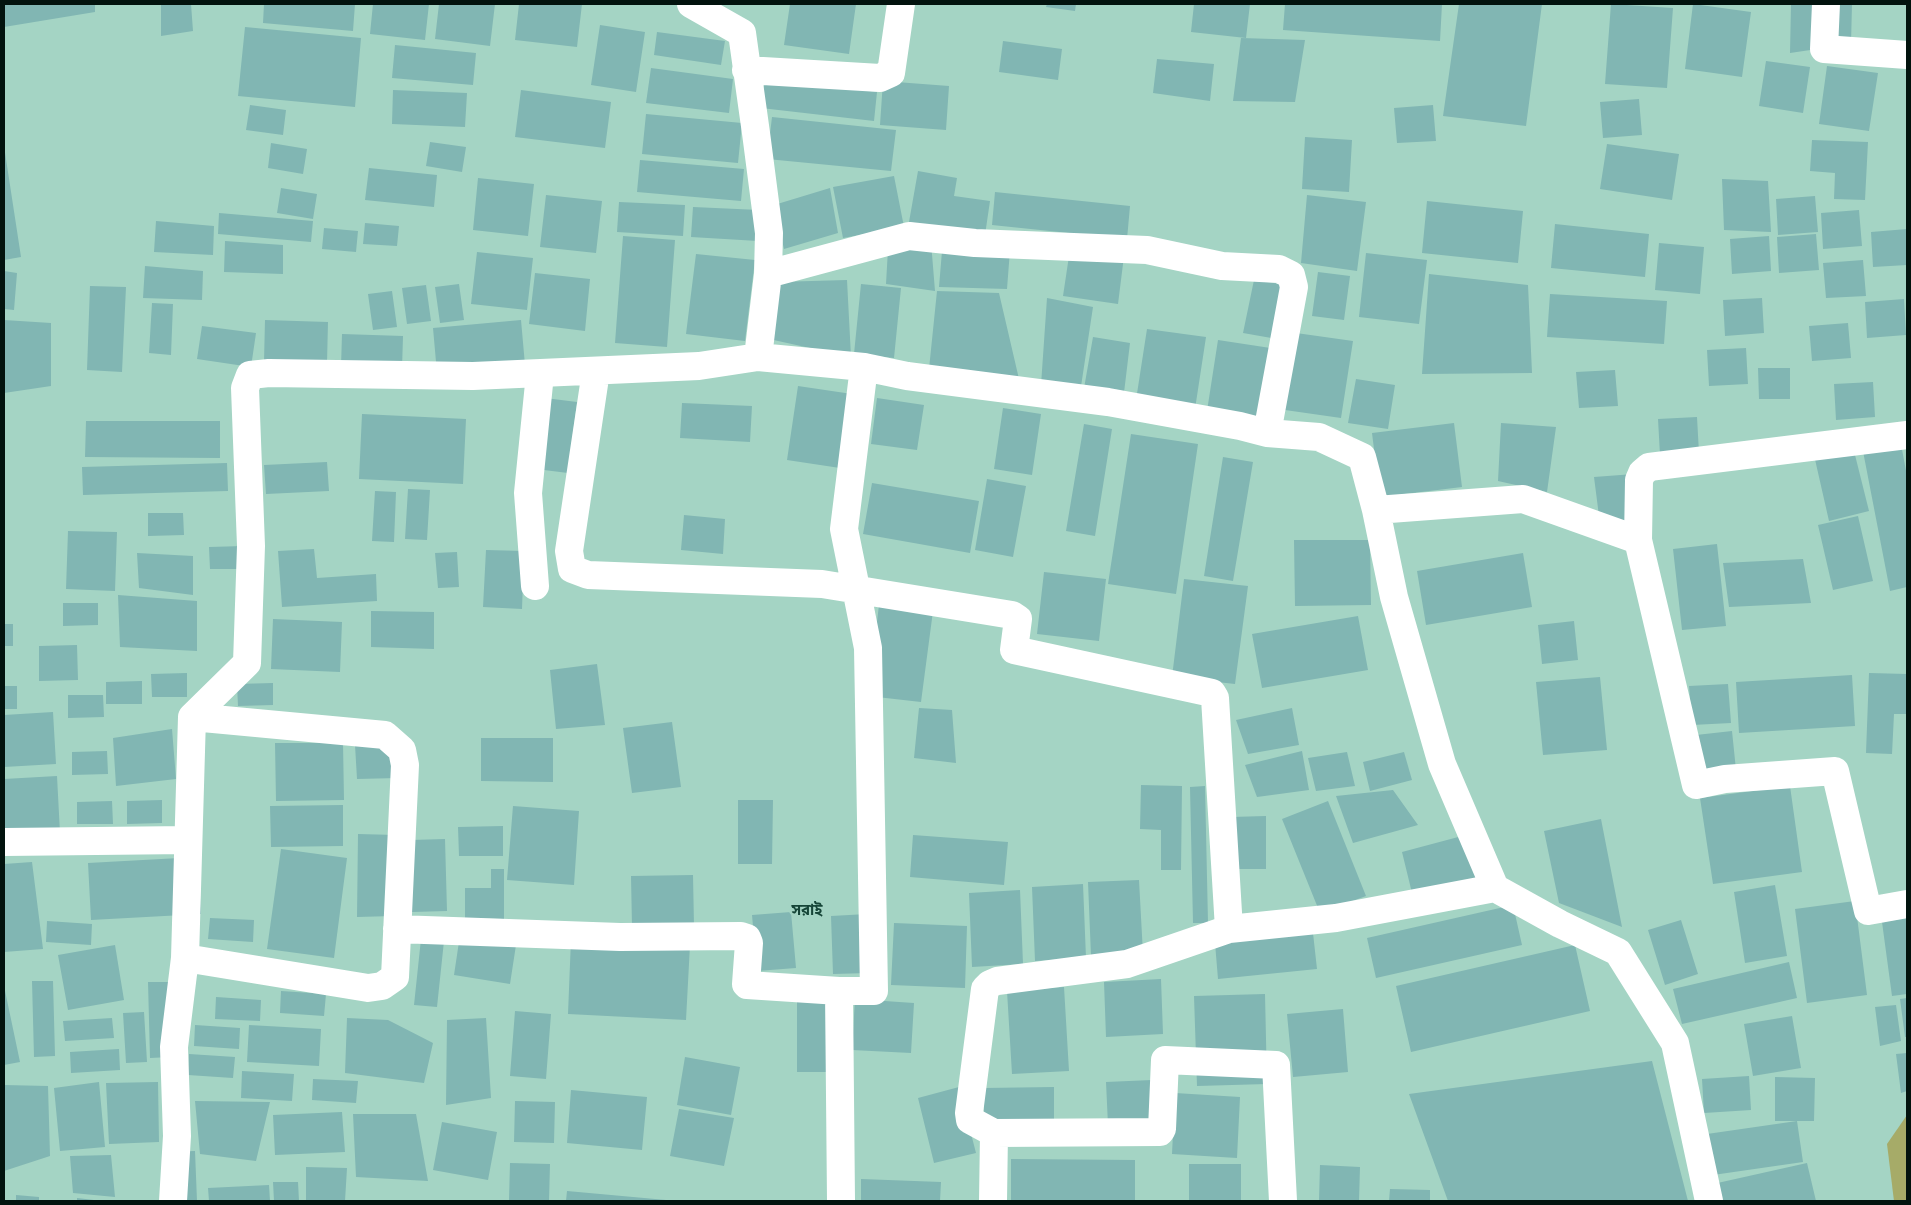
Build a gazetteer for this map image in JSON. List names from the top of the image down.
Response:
{
  "districts": ["সরাই"]
}
